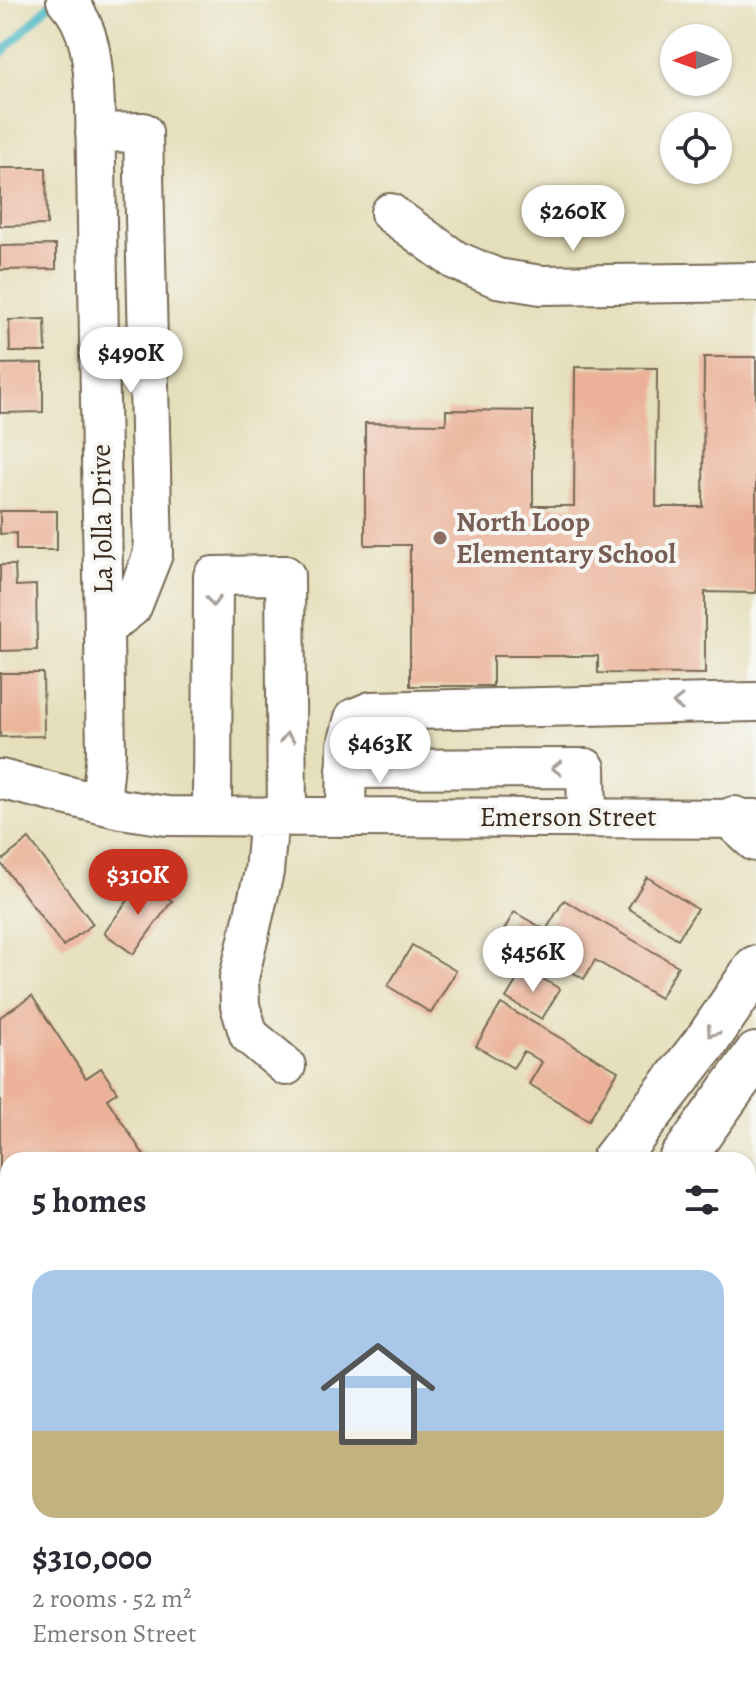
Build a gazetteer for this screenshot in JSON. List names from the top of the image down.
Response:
{
  "streets": {
    "street": ["La Jolla Drive", "Emerson Street"]
  },
  "crossings": [
    ["La Jolla Drive", "Emerson Street"]
  ],
  "places": ["North Loop Elementary School"],
  "north": "left",
  "page": {
    "price": [
      "$260K",
      "$490K",
      "$463K",
      "$310K",
      "$456K"
    ],
    "heading": "5 homes",
    "list": [
      {
        "name": "$310,000",
        "note": "2 rooms · 52 m² · Emerson Street"
      }
    ]
  }
}
